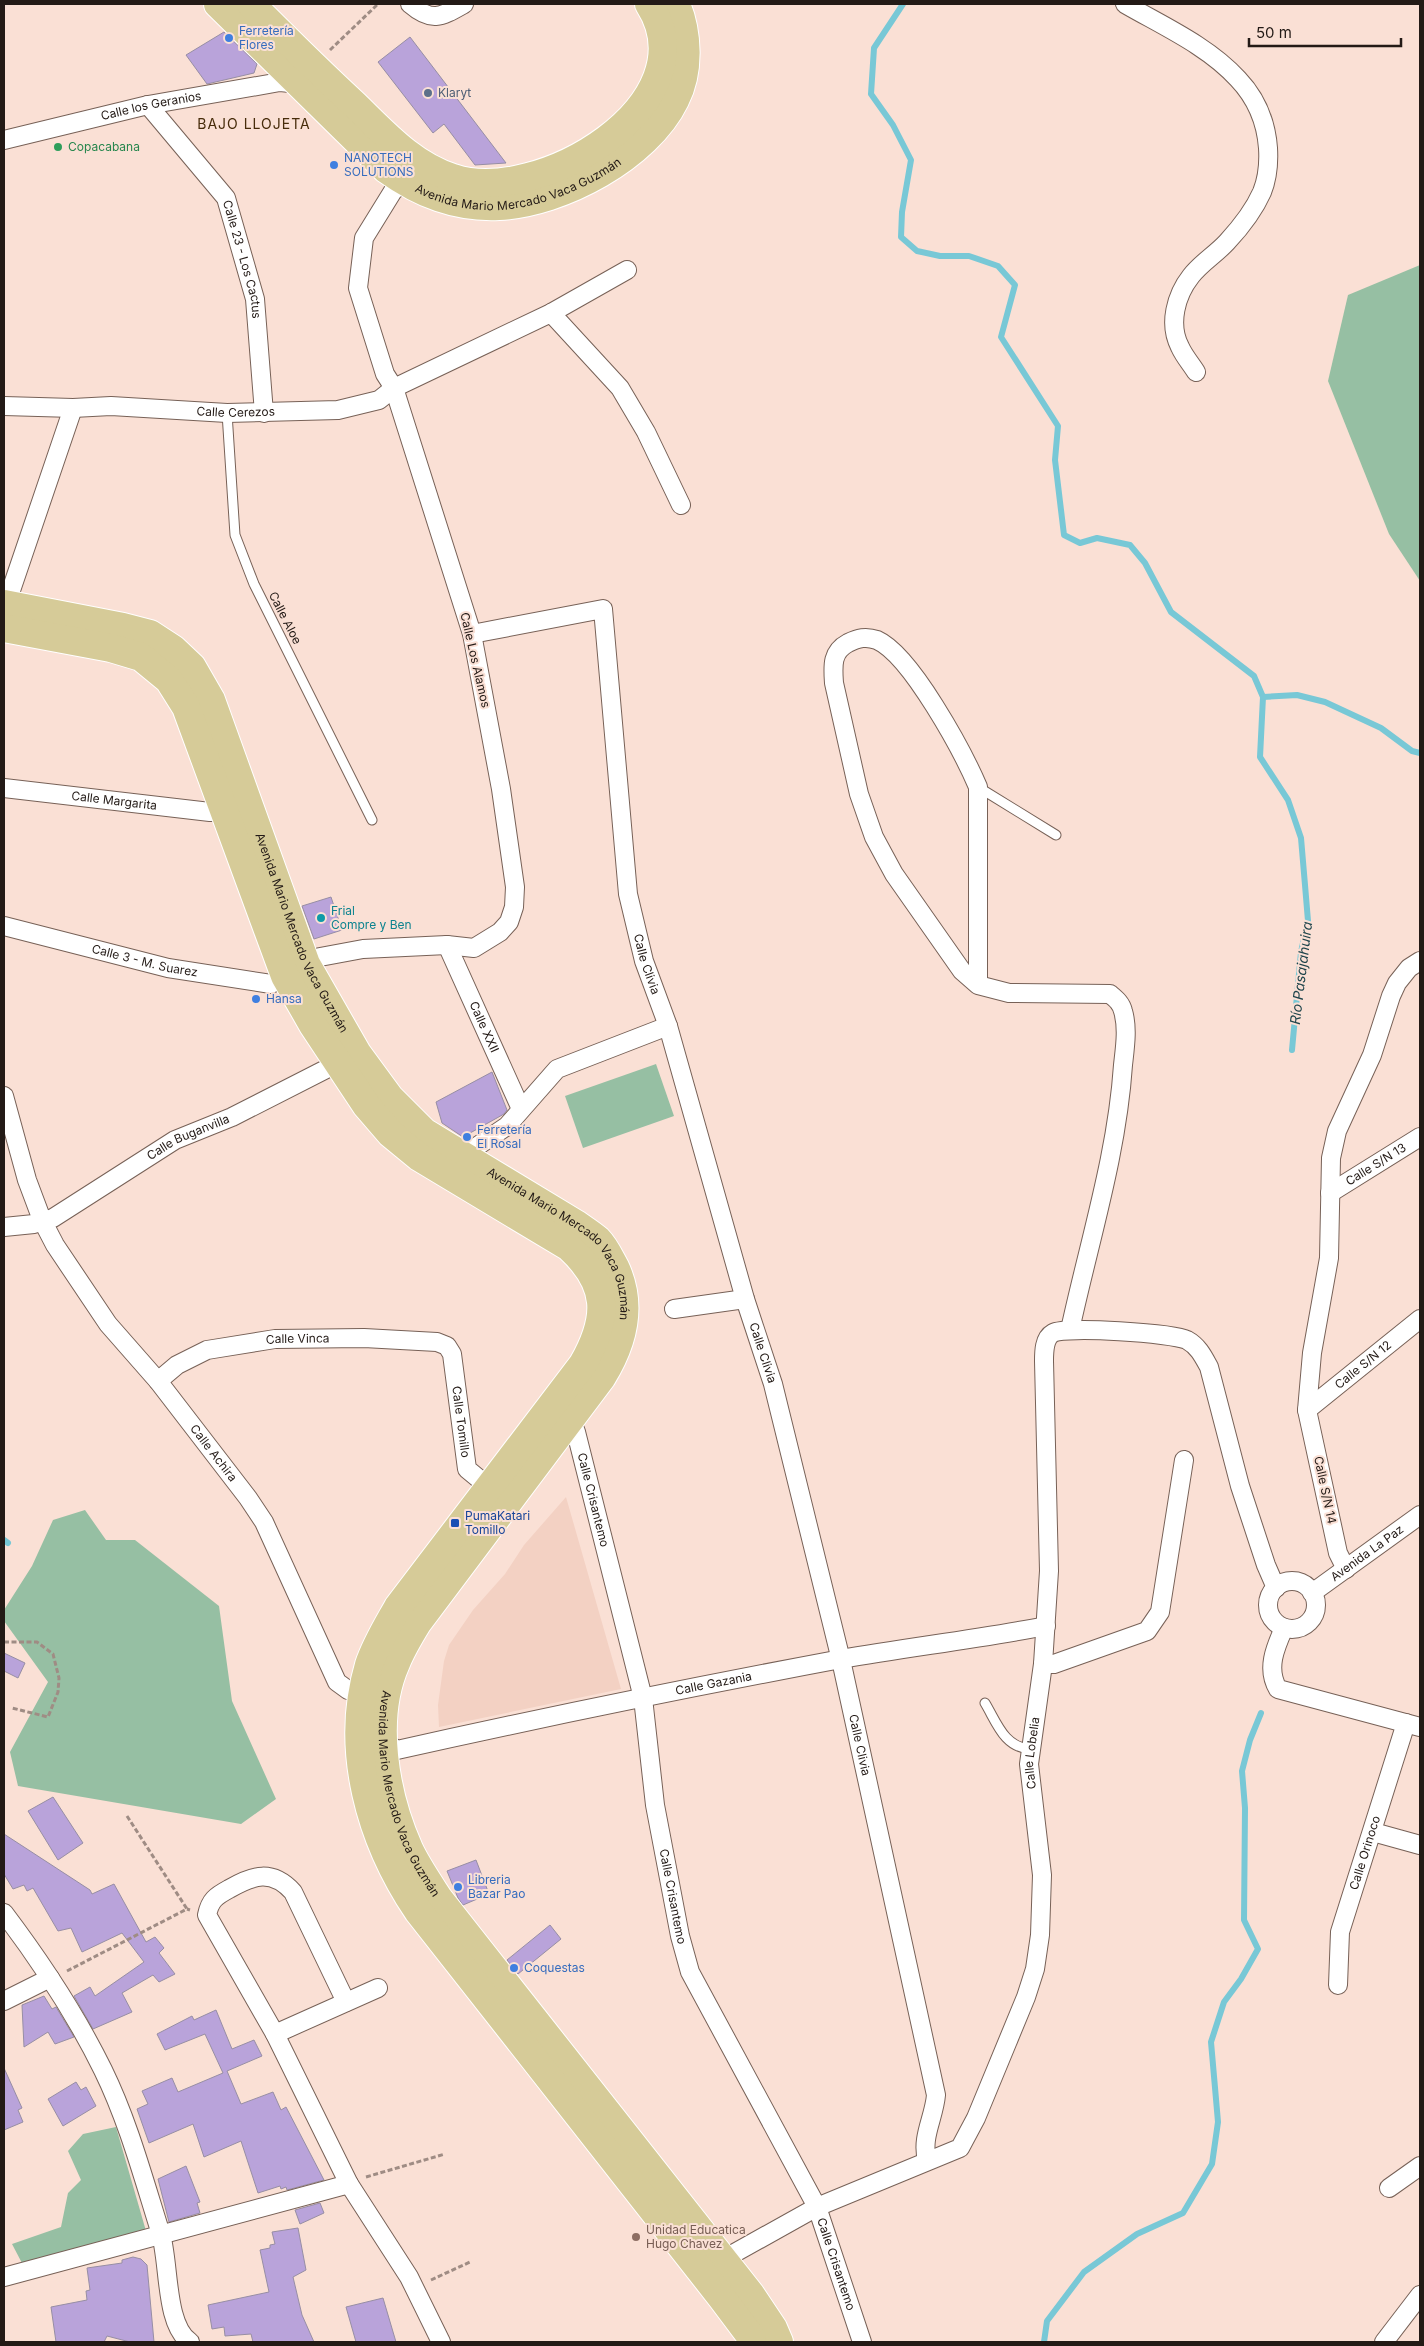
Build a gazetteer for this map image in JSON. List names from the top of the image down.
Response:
{
  "streets": {
    "main road": ["Avenida Mario Mercado Vaca Guzmán"],
    "street": [
      "Calle los Geranios",
      "Calle 23 - Los Cactus",
      "Calle Cerezos",
      "Calle Los Alamos",
      "Calle Margarita",
      "Calle 3 - M. Suarez",
      "Calle Clivia",
      "Calle XXII",
      "Calle Buganvilla",
      "Calle S/N 13",
      "Calle Vinca",
      "Calle S/N 12",
      "Calle Tomillo",
      "Calle Achira",
      "Calle S/N 14",
      "Calle Crisantemo",
      "Avenida La Paz",
      "Calle Gazania",
      "Calle Lobelia",
      "Calle Orinoco"
    ],
    "lane": ["Calle Aloe"]
  },
  "crossings": [
    ["Calle los Geranios", "Avenida Mario Mercado Vaca Guzmán"],
    ["Calle los Geranios", "Calle 23 - Los Cactus"],
    ["Avenida Mario Mercado Vaca Guzmán", "Calle Los Alamos"],
    ["Avenida Mario Mercado Vaca Guzmán", "Calle Margarita"],
    ["Avenida Mario Mercado Vaca Guzmán", "Calle 3 - M. Suarez"],
    ["Avenida Mario Mercado Vaca Guzmán", "Calle Buganvilla"],
    ["Avenida Mario Mercado Vaca Guzmán", "Calle Tomillo"],
    ["Avenida Mario Mercado Vaca Guzmán", "Calle Achira"],
    ["Avenida Mario Mercado Vaca Guzmán", "Calle Crisantemo"],
    ["Avenida Mario Mercado Vaca Guzmán", "Calle Gazania"],
    ["Avenida Mario Mercado Vaca Guzmán", "Calle Lobelia"],
    ["Calle 23 - Los Cactus", "Calle Cerezos"],
    ["Calle Cerezos", "Calle Aloe"],
    ["Calle Cerezos", "Calle Los Alamos"],
    ["Calle Los Alamos", "Calle 3 - M. Suarez"],
    ["Calle Los Alamos", "Calle Clivia"],
    ["Calle Los Alamos", "Calle XXII"],
    ["Calle Clivia", "Calle Gazania"],
    ["Calle Clivia", "Calle Lobelia"],
    ["Calle Buganvilla", "Calle Achira"],
    ["Calle S/N 13", "Calle S/N 14"],
    ["Calle Vinca", "Calle Tomillo"],
    ["Calle Vinca", "Calle Achira"],
    ["Calle S/N 12", "Calle S/N 14"],
    ["Calle S/N 14", "Avenida La Paz"],
    ["Calle Crisantemo", "Calle Gazania"],
    ["Calle Crisantemo", "Calle Lobelia"],
    ["Calle Gazania", "Calle Lobelia"]
  ],
  "districts": ["BAJO LLOJETA"],
  "water": ["Río Pasajahuira"],
  "places": {
    "other": [
      "Ferretería Flores",
      "Klaryt",
      "Copacabana",
      "NANOTECH SOLUTIONS",
      "Frial Compre y Ben",
      "Hansa",
      "Ferretería El Rosal",
      "Libreria Bazar Pao",
      "Coquestas",
      "Unidad Educatica Hugo Chavez"
    ],
    "transit": ["PumaKatari Tomillo"]
  },
  "scale_bar": "50 m"
}
